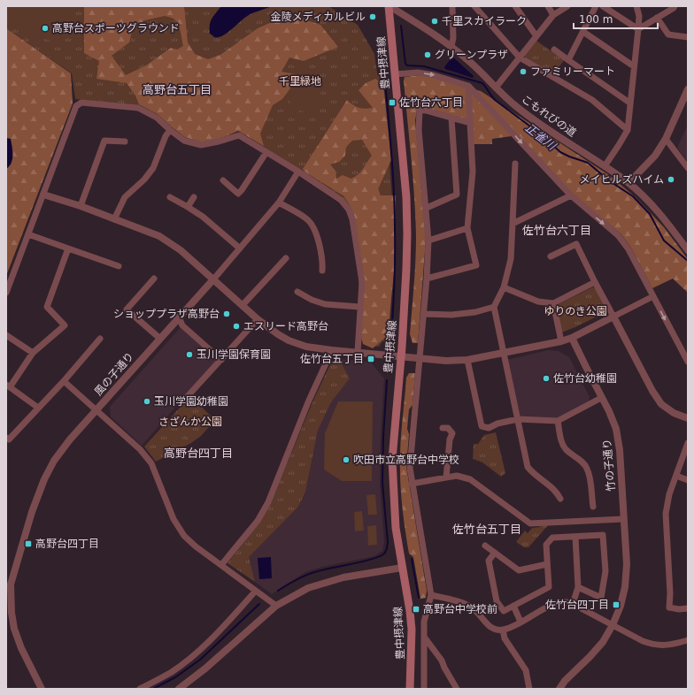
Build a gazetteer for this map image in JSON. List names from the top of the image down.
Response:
{
  "streets": {
    "main road": ["豊中摂津線"],
    "street": ["こもれびの道", "風の子通り", "竹の子通り"]
  },
  "crossings": [
    ["豊中摂津線", "こもれびの道"]
  ],
  "districts": [
    "高野台五丁目",
    "佐竹台六丁目",
    "高野台四丁目",
    "佐竹台五丁目"
  ],
  "water": ["正雀川"],
  "parks": ["千里緑地", "ゆりのき公園", "さざんか公園"],
  "places": {
    "other": [
      "金陵メディカルビル",
      "千里スカイラーク",
      "高野台スポーツグラウンド",
      "グリーンプラザ",
      "ファミリーマート",
      "メイヒルズハイム",
      "ショッププラザ高野台",
      "エスリード高野台",
      "玉川学園保育園",
      "佐竹台幼稚園",
      "玉川学園幼稚園",
      "吹田市立高野台中学校"
    ],
    "transit": [
      "佐竹台六丁目",
      "佐竹台五丁目",
      "高野台四丁目",
      "佐竹台四丁目",
      "高野台中学校前"
    ]
  },
  "scale_bar": "100 m"
}
